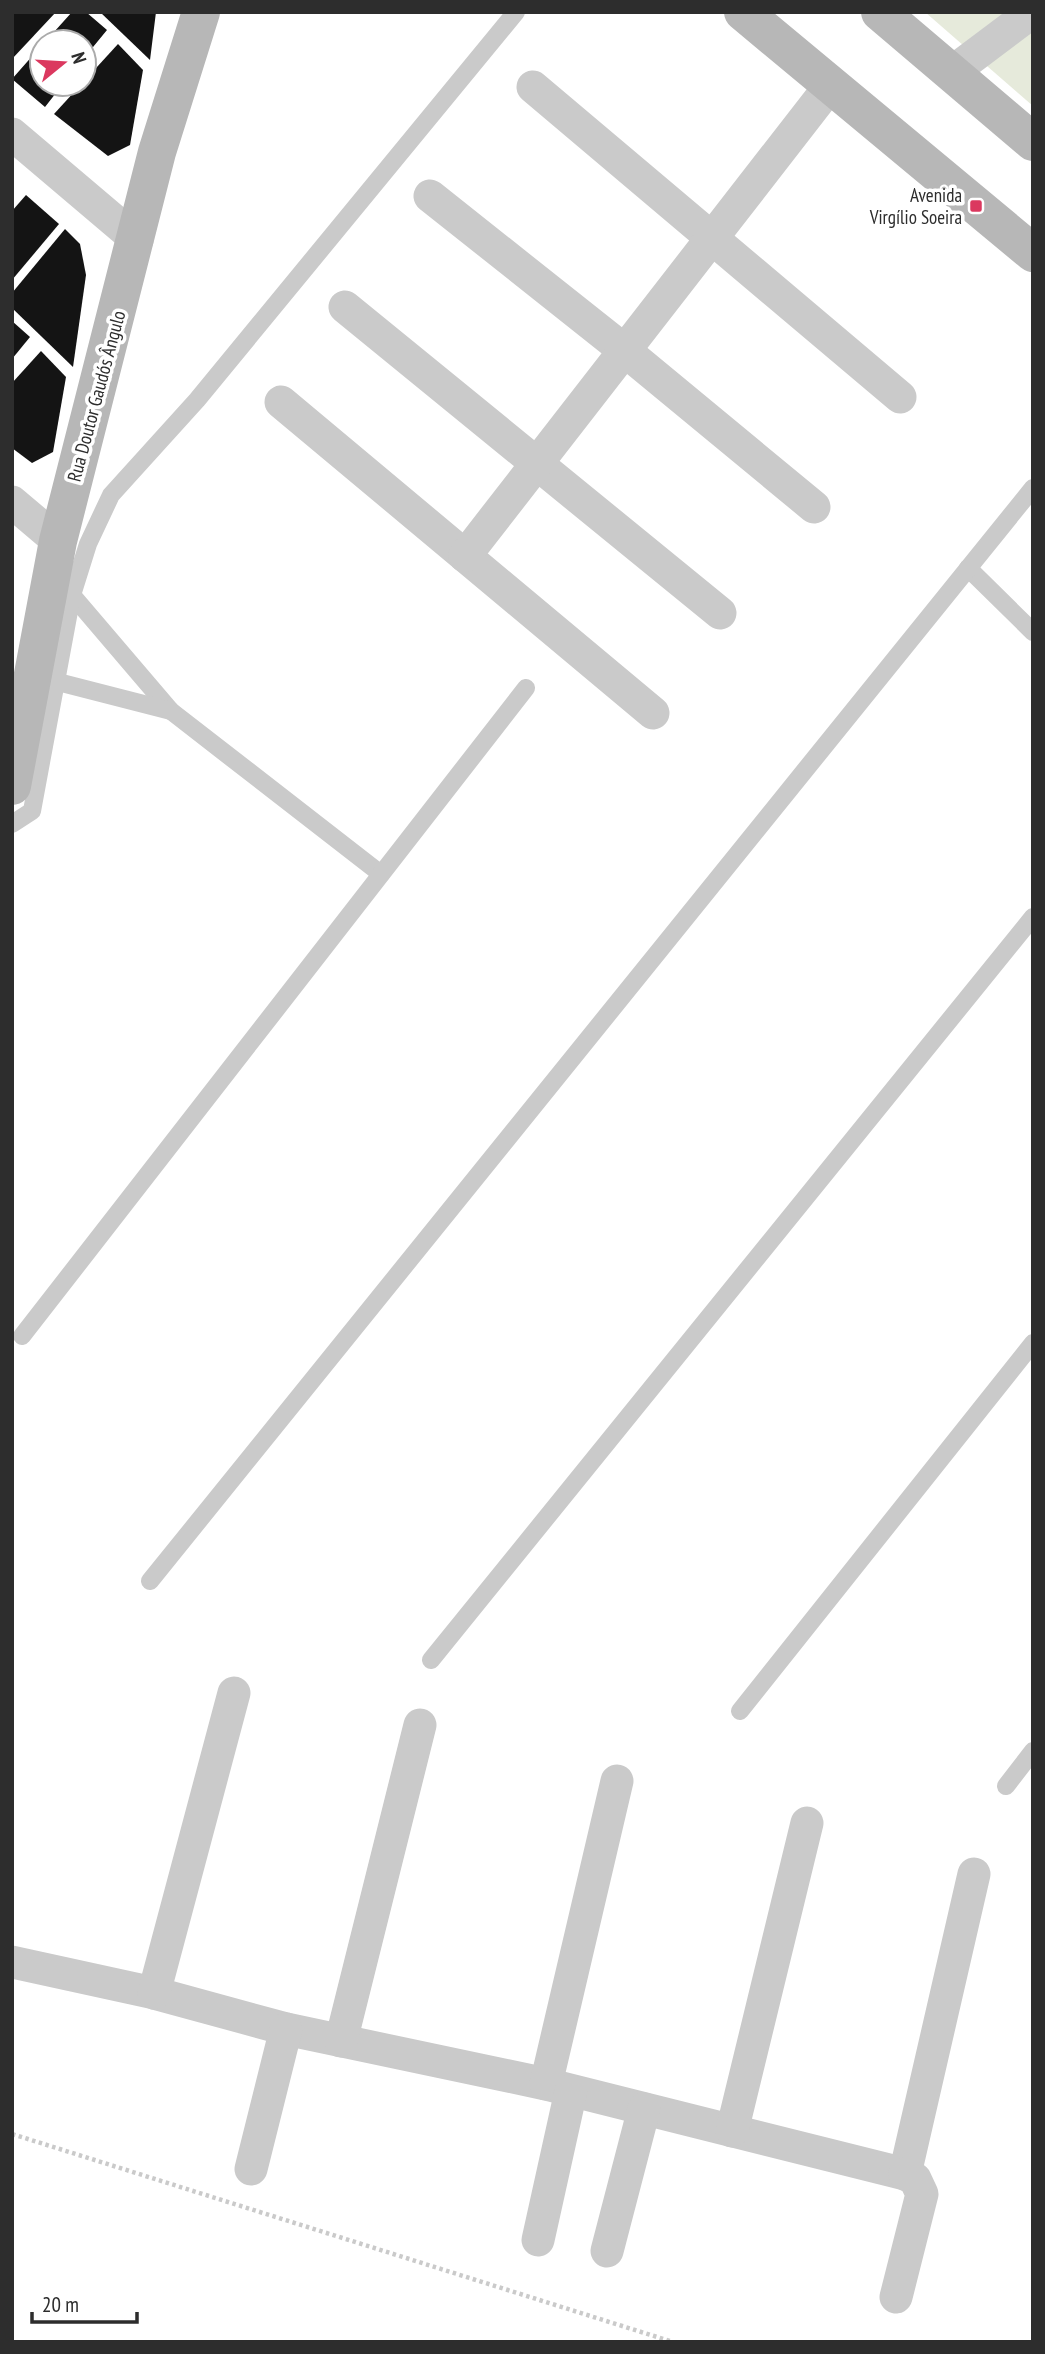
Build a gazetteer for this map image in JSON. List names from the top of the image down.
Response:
{
  "streets": {
    "street": ["Rua Doutor Gaudós Ângulo"]
  },
  "places": {
    "transit": ["Avenida Virgílio Soeira"]
  },
  "scale_bar": "20 m",
  "north": "right"
}
